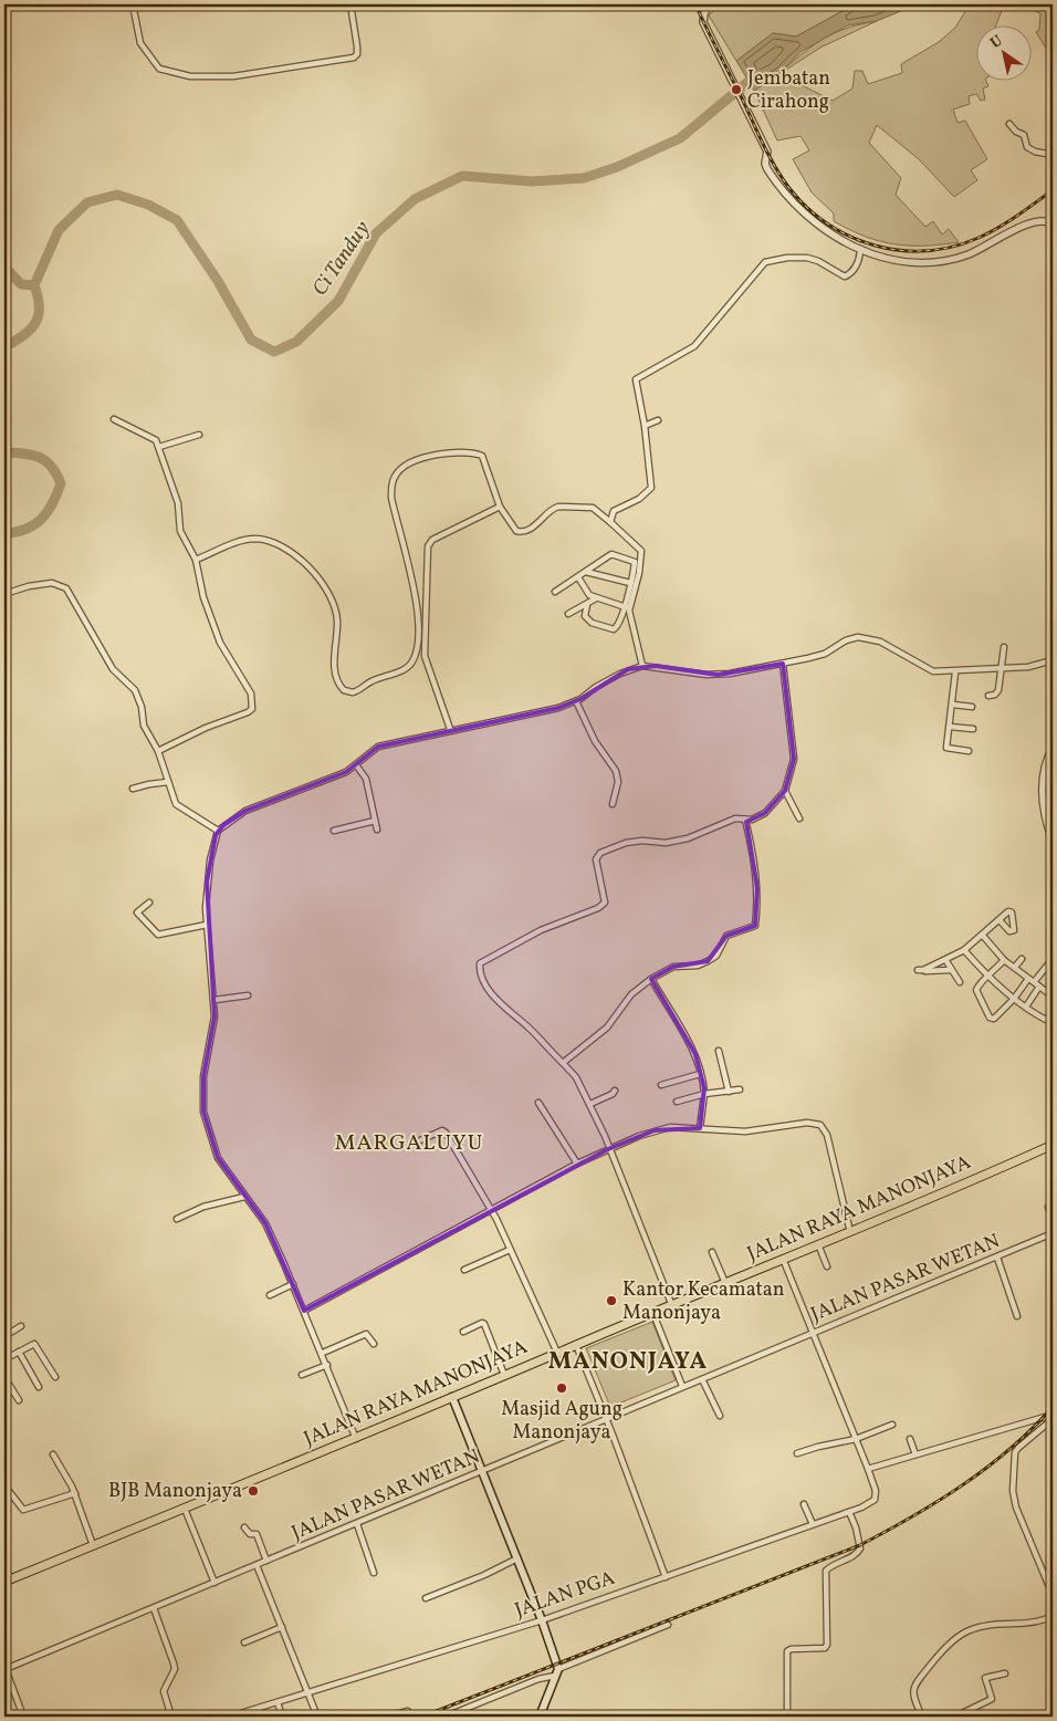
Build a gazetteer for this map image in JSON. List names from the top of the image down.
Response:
{
  "streets": {
    "main road": ["JALAN RAYA MANONJAYA"],
    "street": ["JALAN PASAR WETAN", "JALAN PGA"]
  },
  "districts": ["MARGALUYU", "MANONJAYA"],
  "water": ["Ci Tanduy"],
  "places": [
    "Jembatan Cirahong",
    "Kantor Kecamatan Manonjaya",
    "Masjid Agung Manonjaya",
    "BJB Manonjaya"
  ],
  "north": "top left"
}
